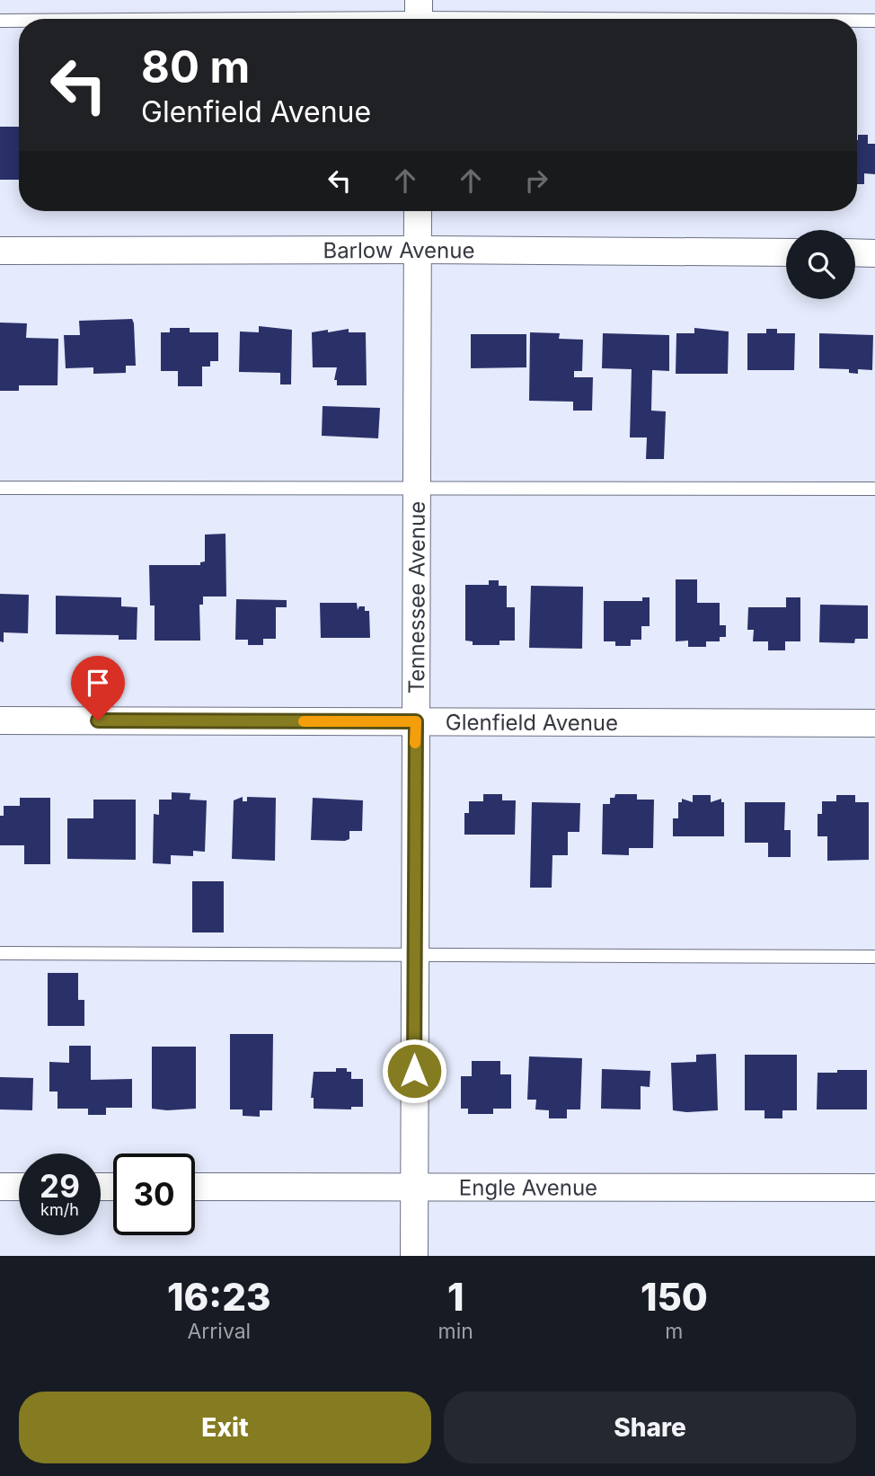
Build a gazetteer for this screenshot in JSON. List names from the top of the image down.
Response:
{
  "streets": {
    "street": [
      "Barlow Avenue",
      "Tennessee Avenue",
      "Glenfield Avenue",
      "Engle Avenue"
    ]
  },
  "crossings": [
    ["Barlow Avenue", "Tennessee Avenue"],
    ["Tennessee Avenue", "Glenfield Avenue"],
    ["Tennessee Avenue", "Engle Avenue"]
  ],
  "page": {
    "turn": ["80 m", "Glenfield Avenue"],
    "speed": "29 km/h",
    "limit": "30",
    "eta": [
      "16:23",
      "Arrival",
      "1",
      "min",
      "150",
      "m"
    ],
    "buttons": ["Exit", "Share"]
  }
}
